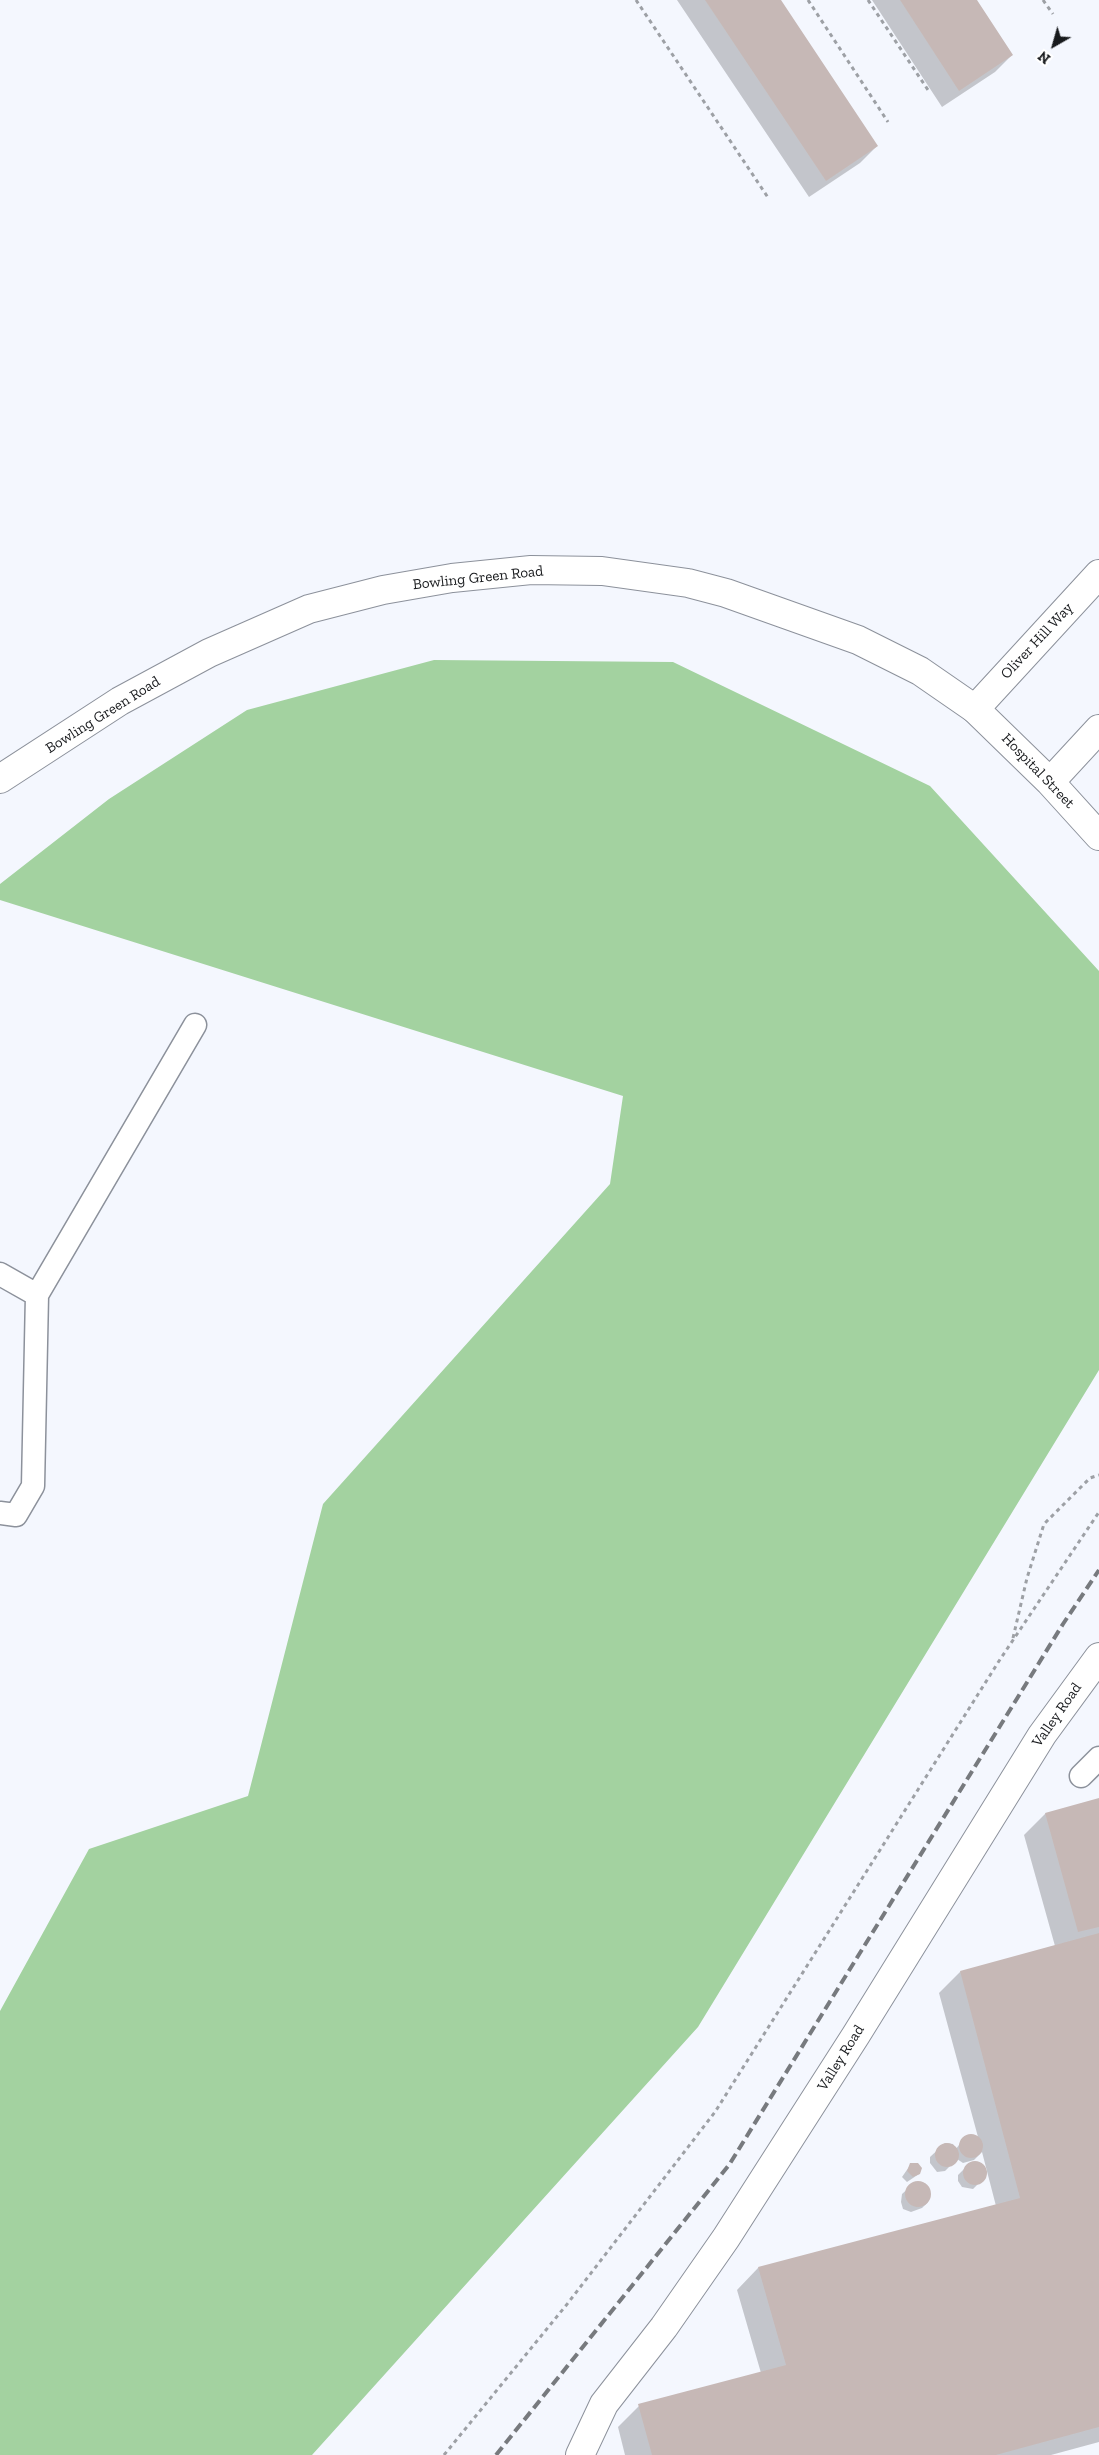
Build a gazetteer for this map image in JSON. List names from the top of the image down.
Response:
{
  "streets": {
    "street": [
      "Bowling Green Road",
      "Oliver Hill Way",
      "Hospital Street",
      "Valley Road"
    ]
  },
  "crossings": [
    ["Bowling Green Road", "Oliver Hill Way"],
    ["Bowling Green Road", "Hospital Street"],
    ["Oliver Hill Way", "Hospital Street"]
  ],
  "north": "bottom left"
}
